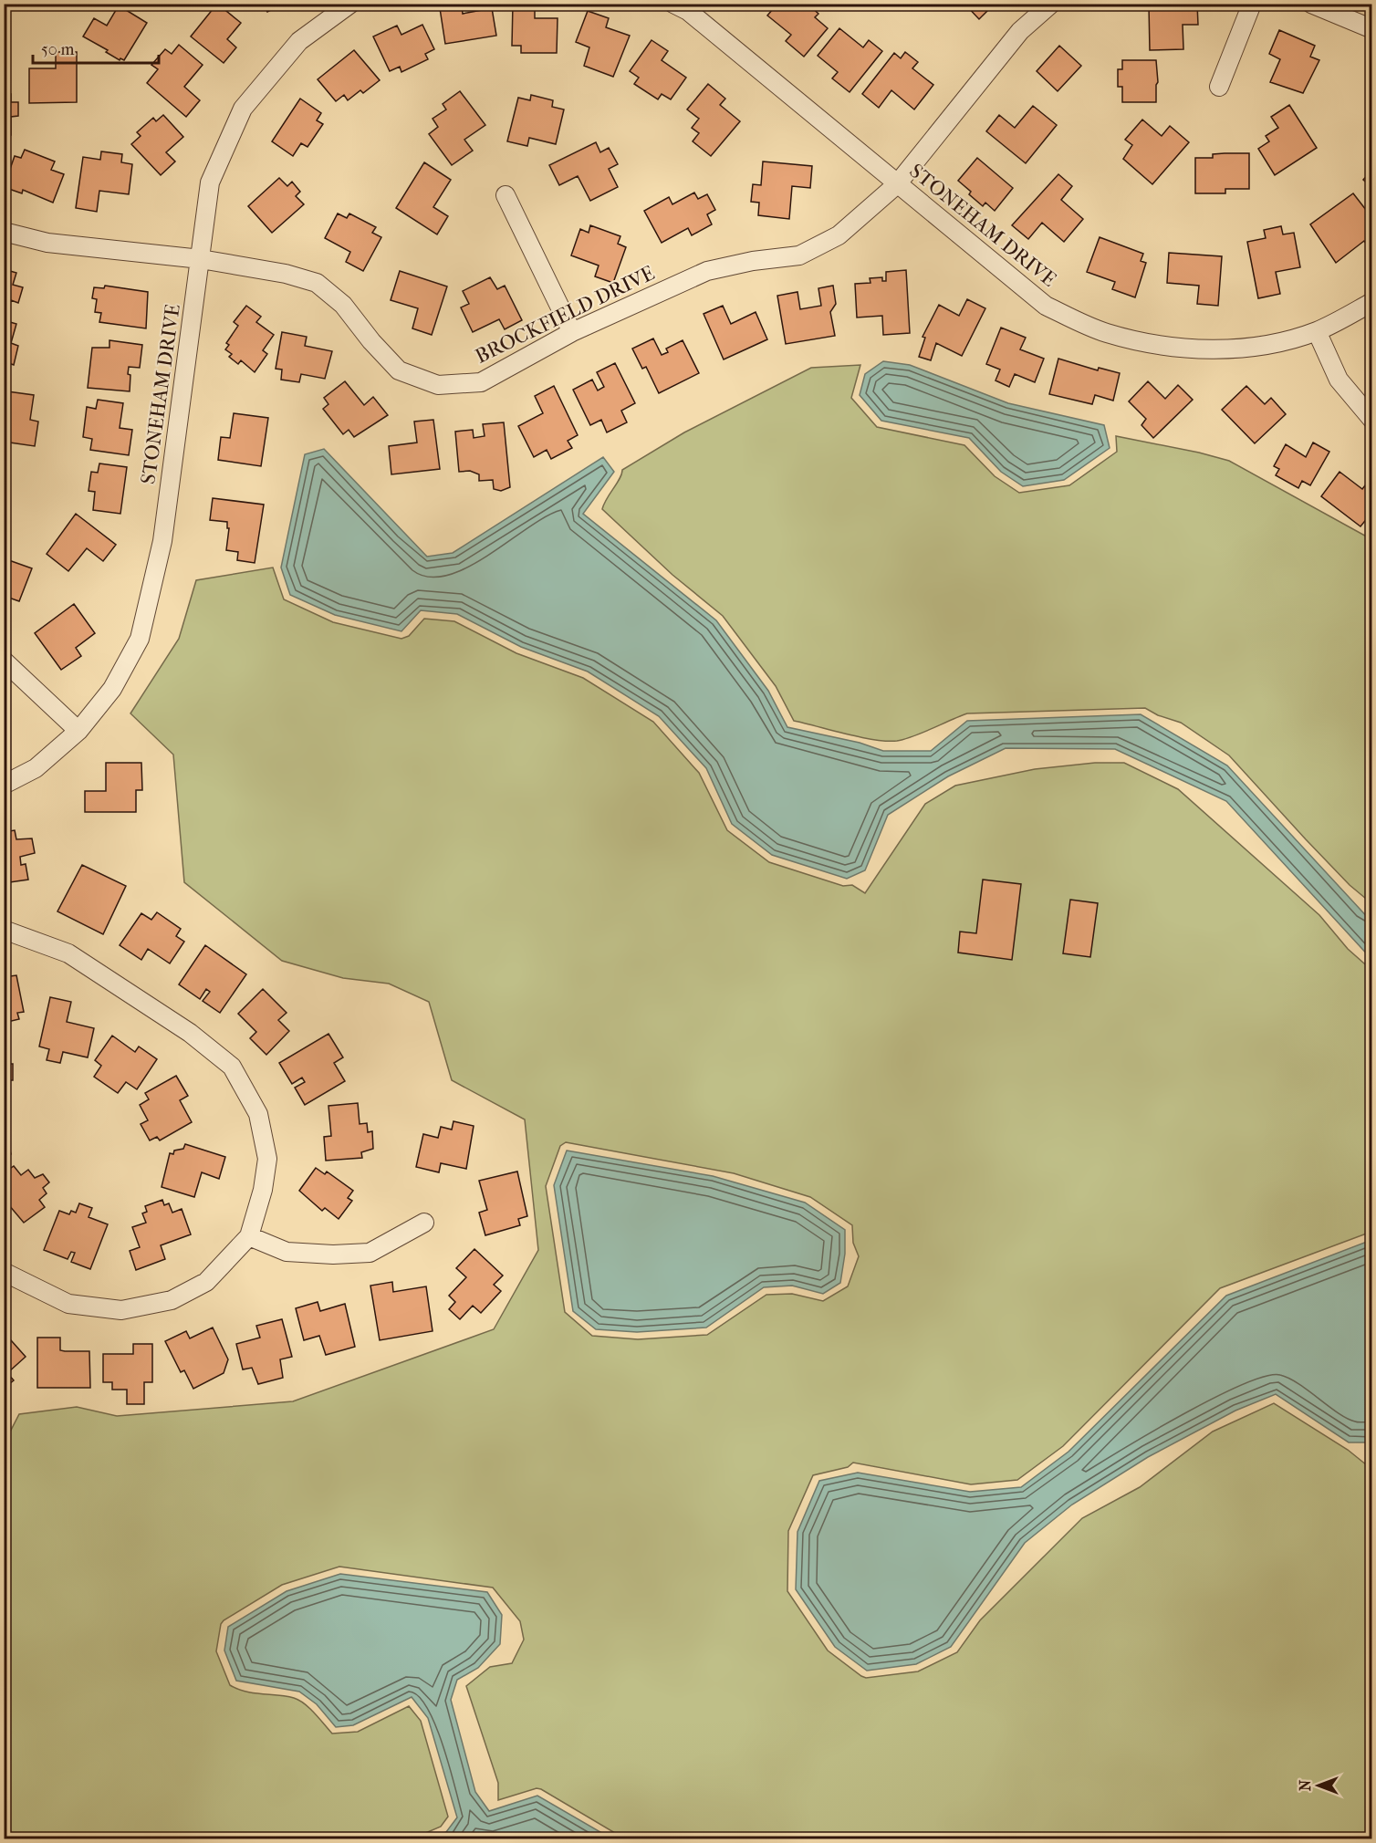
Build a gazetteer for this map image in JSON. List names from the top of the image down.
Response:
{
  "streets": {
    "street": ["STONEHAM DRIVE", "BROCKFIELD DRIVE"]
  },
  "crossings": [
    ["STONEHAM DRIVE", "BROCKFIELD DRIVE"]
  ],
  "scale_bar": "50 m",
  "north": "left"
}
